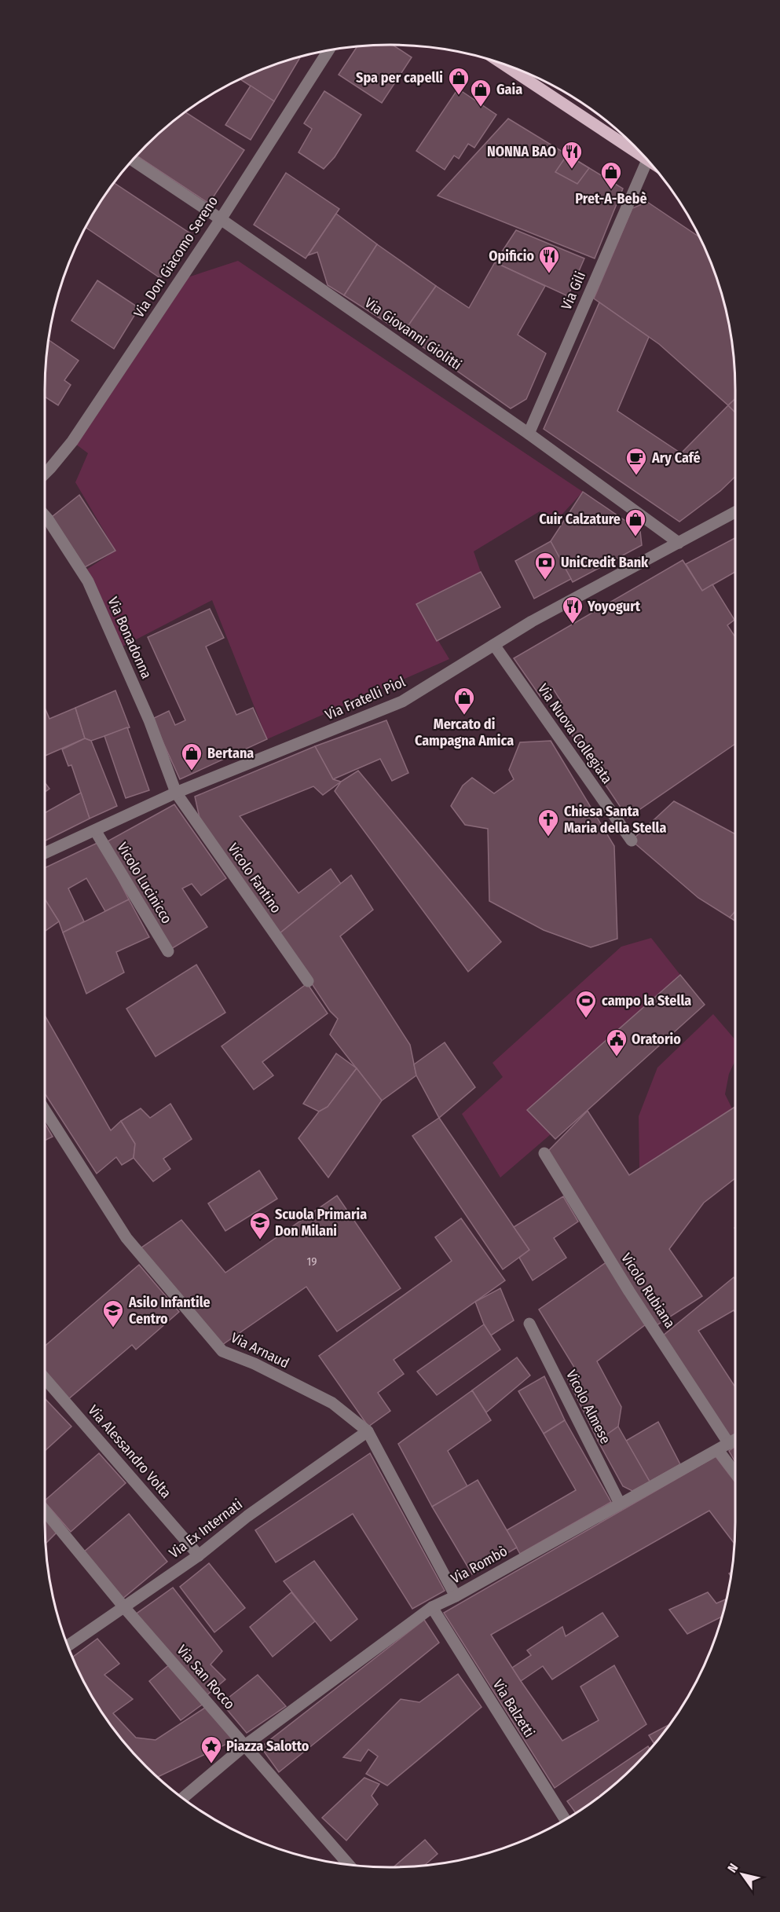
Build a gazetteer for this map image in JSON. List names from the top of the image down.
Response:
{
  "streets": {
    "street": [
      "Via Don Giacomo Sereno",
      "Via Gili",
      "Via Giovanni Giolitti",
      "Via Bonadonna",
      "Via Fratelli Piol",
      "Via Nuova Collegiata",
      "Vicolo Fantino",
      "Vicolo Lucinicco",
      "Vicolo Rubiana",
      "Via Arnaud",
      "Vicolo Almese",
      "Via Alessandro Volta",
      "Via Ex Internati",
      "Via Rombò",
      "Via San Rocco",
      "Via Balzetti"
    ]
  },
  "crossings": [
    ["Via Don Giacomo Sereno", "Via Giovanni Giolitti"],
    ["Via Gili", "Via Giovanni Giolitti"],
    ["Via Giovanni Giolitti", "Via Fratelli Piol"],
    ["Via Bonadonna", "Via Fratelli Piol"],
    ["Via Bonadonna", "Vicolo Fantino"],
    ["Via Fratelli Piol", "Via Nuova Collegiata"],
    ["Via Fratelli Piol", "Vicolo Fantino"],
    ["Via Fratelli Piol", "Vicolo Lucinicco"],
    ["Vicolo Rubiana", "Via Rombò"],
    ["Via Arnaud", "Via Ex Internati"],
    ["Via Arnaud", "Via Rombò"],
    ["Vicolo Almese", "Via Rombò"],
    ["Via Alessandro Volta", "Via Ex Internati"],
    ["Via Ex Internati", "Via San Rocco"],
    ["Via Rombò", "Via San Rocco"],
    ["Via Rombò", "Via Balzetti"]
  ],
  "places": {
    "shop": [
      "Spa per capelli",
      "Gaia",
      "Pret-A-Bebè",
      "Cuir Calzature",
      "Mercato di Campagna Amica",
      "Bertana"
    ],
    "restaurant": ["NONNA BAO", "Opificio", "Yoyogurt"],
    "cafe": ["Ary Café"],
    "bank": ["UniCredit Bank"],
    "church": ["Chiesa Santa Maria della Stella"],
    "sports": ["campo la Stella"],
    "public building": ["Oratorio"],
    "school or university": ["Scuola Primaria Don Milani", "Asilo Infantile Centro"],
    "place": ["Piazza Salotto"]
  },
  "house_numbers": ["19"],
  "north": "top left"
}
